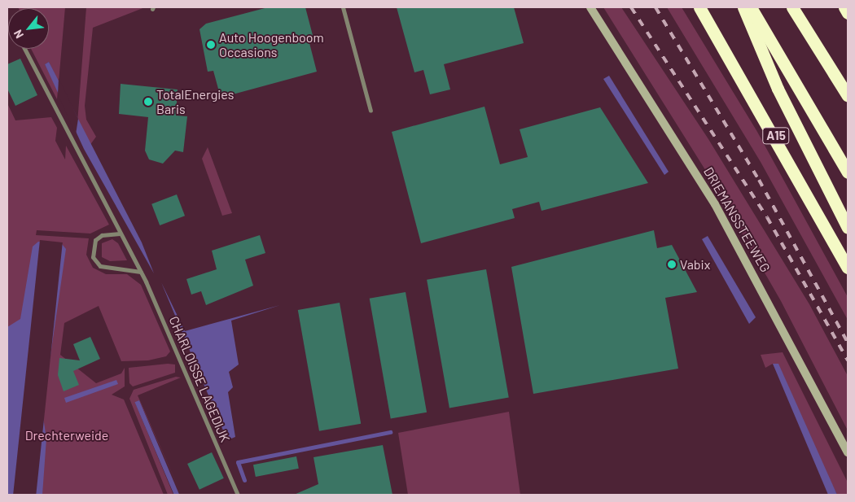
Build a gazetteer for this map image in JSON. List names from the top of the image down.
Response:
{
  "streets": {
    "highway": ["A15"],
    "main road": ["DRIEMANSSTEEWEG"],
    "street": ["CHARLOISSE LAGEDIJK"]
  },
  "parks": ["Drechterweide"],
  "places": ["Auto Hoogenboom Occasions", "TotalEnergies Baris", "Vabix"],
  "north": "bottom left"
}
